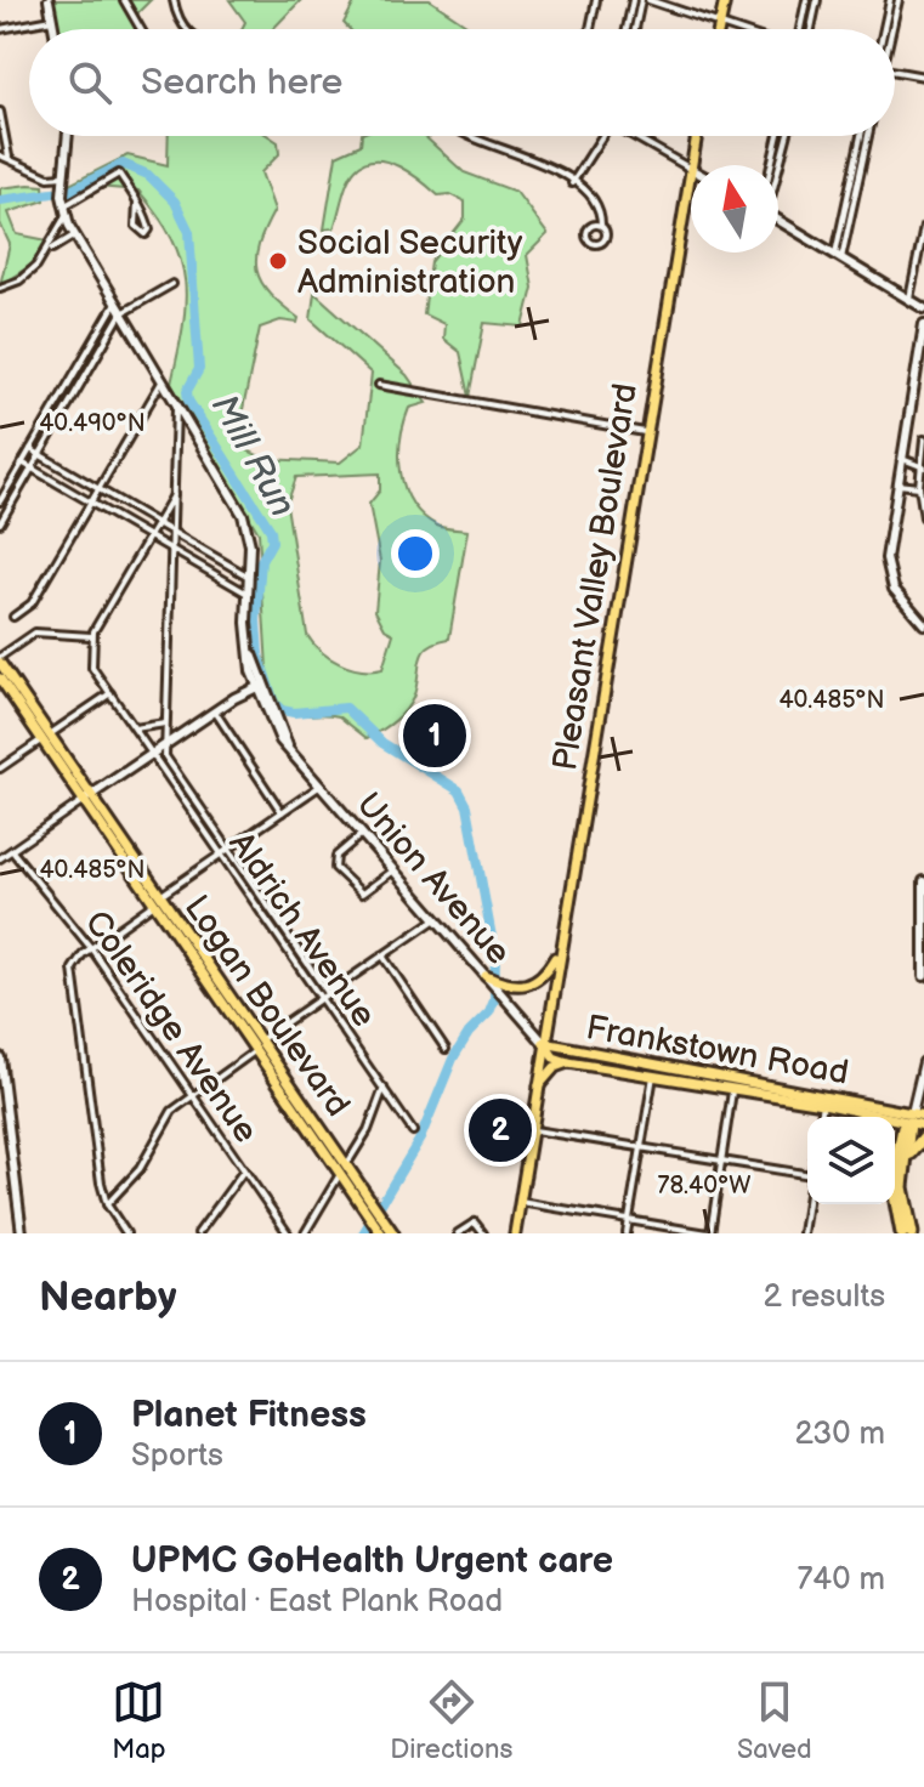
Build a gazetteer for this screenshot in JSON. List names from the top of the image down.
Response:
{
  "streets": {
    "main road": [
      "Pleasant Valley Boulevard",
      "Union Avenue",
      "Logan Boulevard",
      "Frankstown Road"
    ],
    "street": ["Aldrich Avenue", "Coleridge Avenue"]
  },
  "crossings": [
    ["Pleasant Valley Boulevard", "Union Avenue"],
    ["Pleasant Valley Boulevard", "Frankstown Road"],
    ["Union Avenue", "Frankstown Road"]
  ],
  "water": ["Mill Run"],
  "places": ["Social Security Administration"],
  "north": "top",
  "page": {
    "search": "Search here",
    "pins": ["1", "2"],
    "heading": ["Nearby", "2 results"],
    "list": [
      {
        "mark": "1",
        "name": "Planet Fitness",
        "note": "Sports",
        "value": "230 m"
      },
      {
        "mark": "2",
        "name": "UPMC GoHealth Urgent care",
        "note": "Hospital · East Plank Road",
        "value": "740 m"
      }
    ],
    "nav": ["Map", "Directions", "Saved"]
  },
  "coordinates": ["40.490°N", "40.485°N", "78.40°W"]
}
